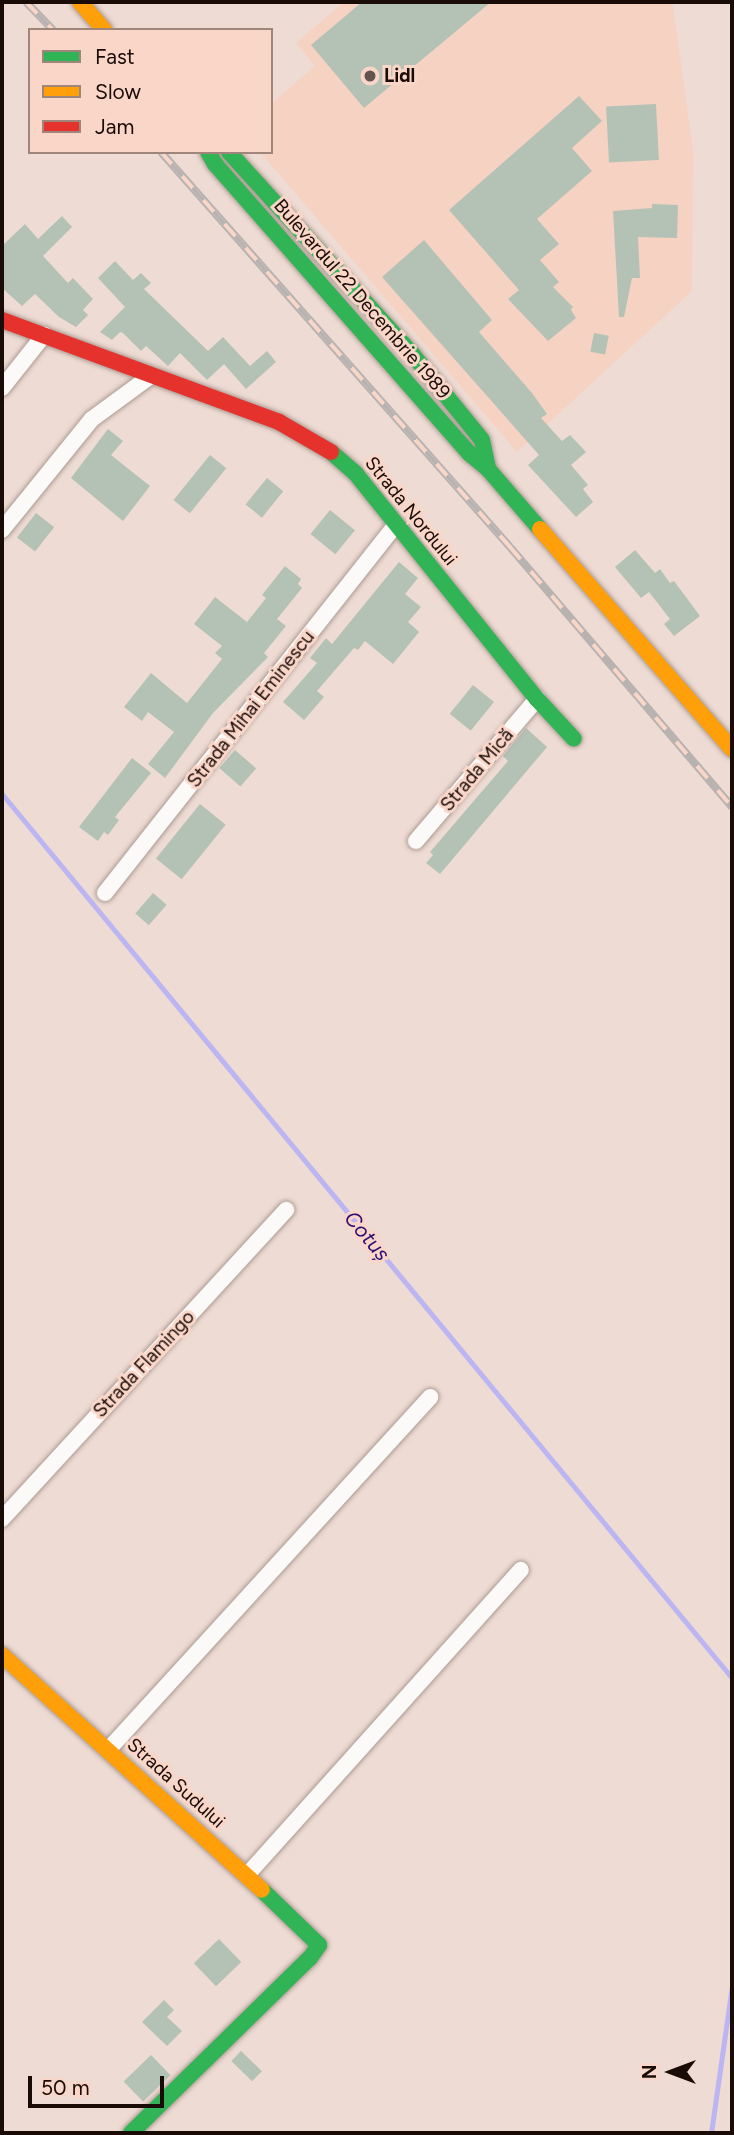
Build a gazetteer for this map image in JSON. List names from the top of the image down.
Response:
{
  "streets": {
    "street": [
      "Bulevardul 22 Decembrie 1989",
      "Strada Nordului",
      "Strada Mihai Eminescu",
      "Strada Mică",
      "Strada Flamingo",
      "Strada Sudului"
    ]
  },
  "crossings": [
    ["Strada Nordului", "Strada Mihai Eminescu"],
    ["Strada Nordului", "Strada Mică"]
  ],
  "water": ["Cotuș"],
  "places": ["Lidl"],
  "legend": ["Fast", "Slow", "Jam"],
  "scale_bar": "50 m",
  "north": "left"
}
